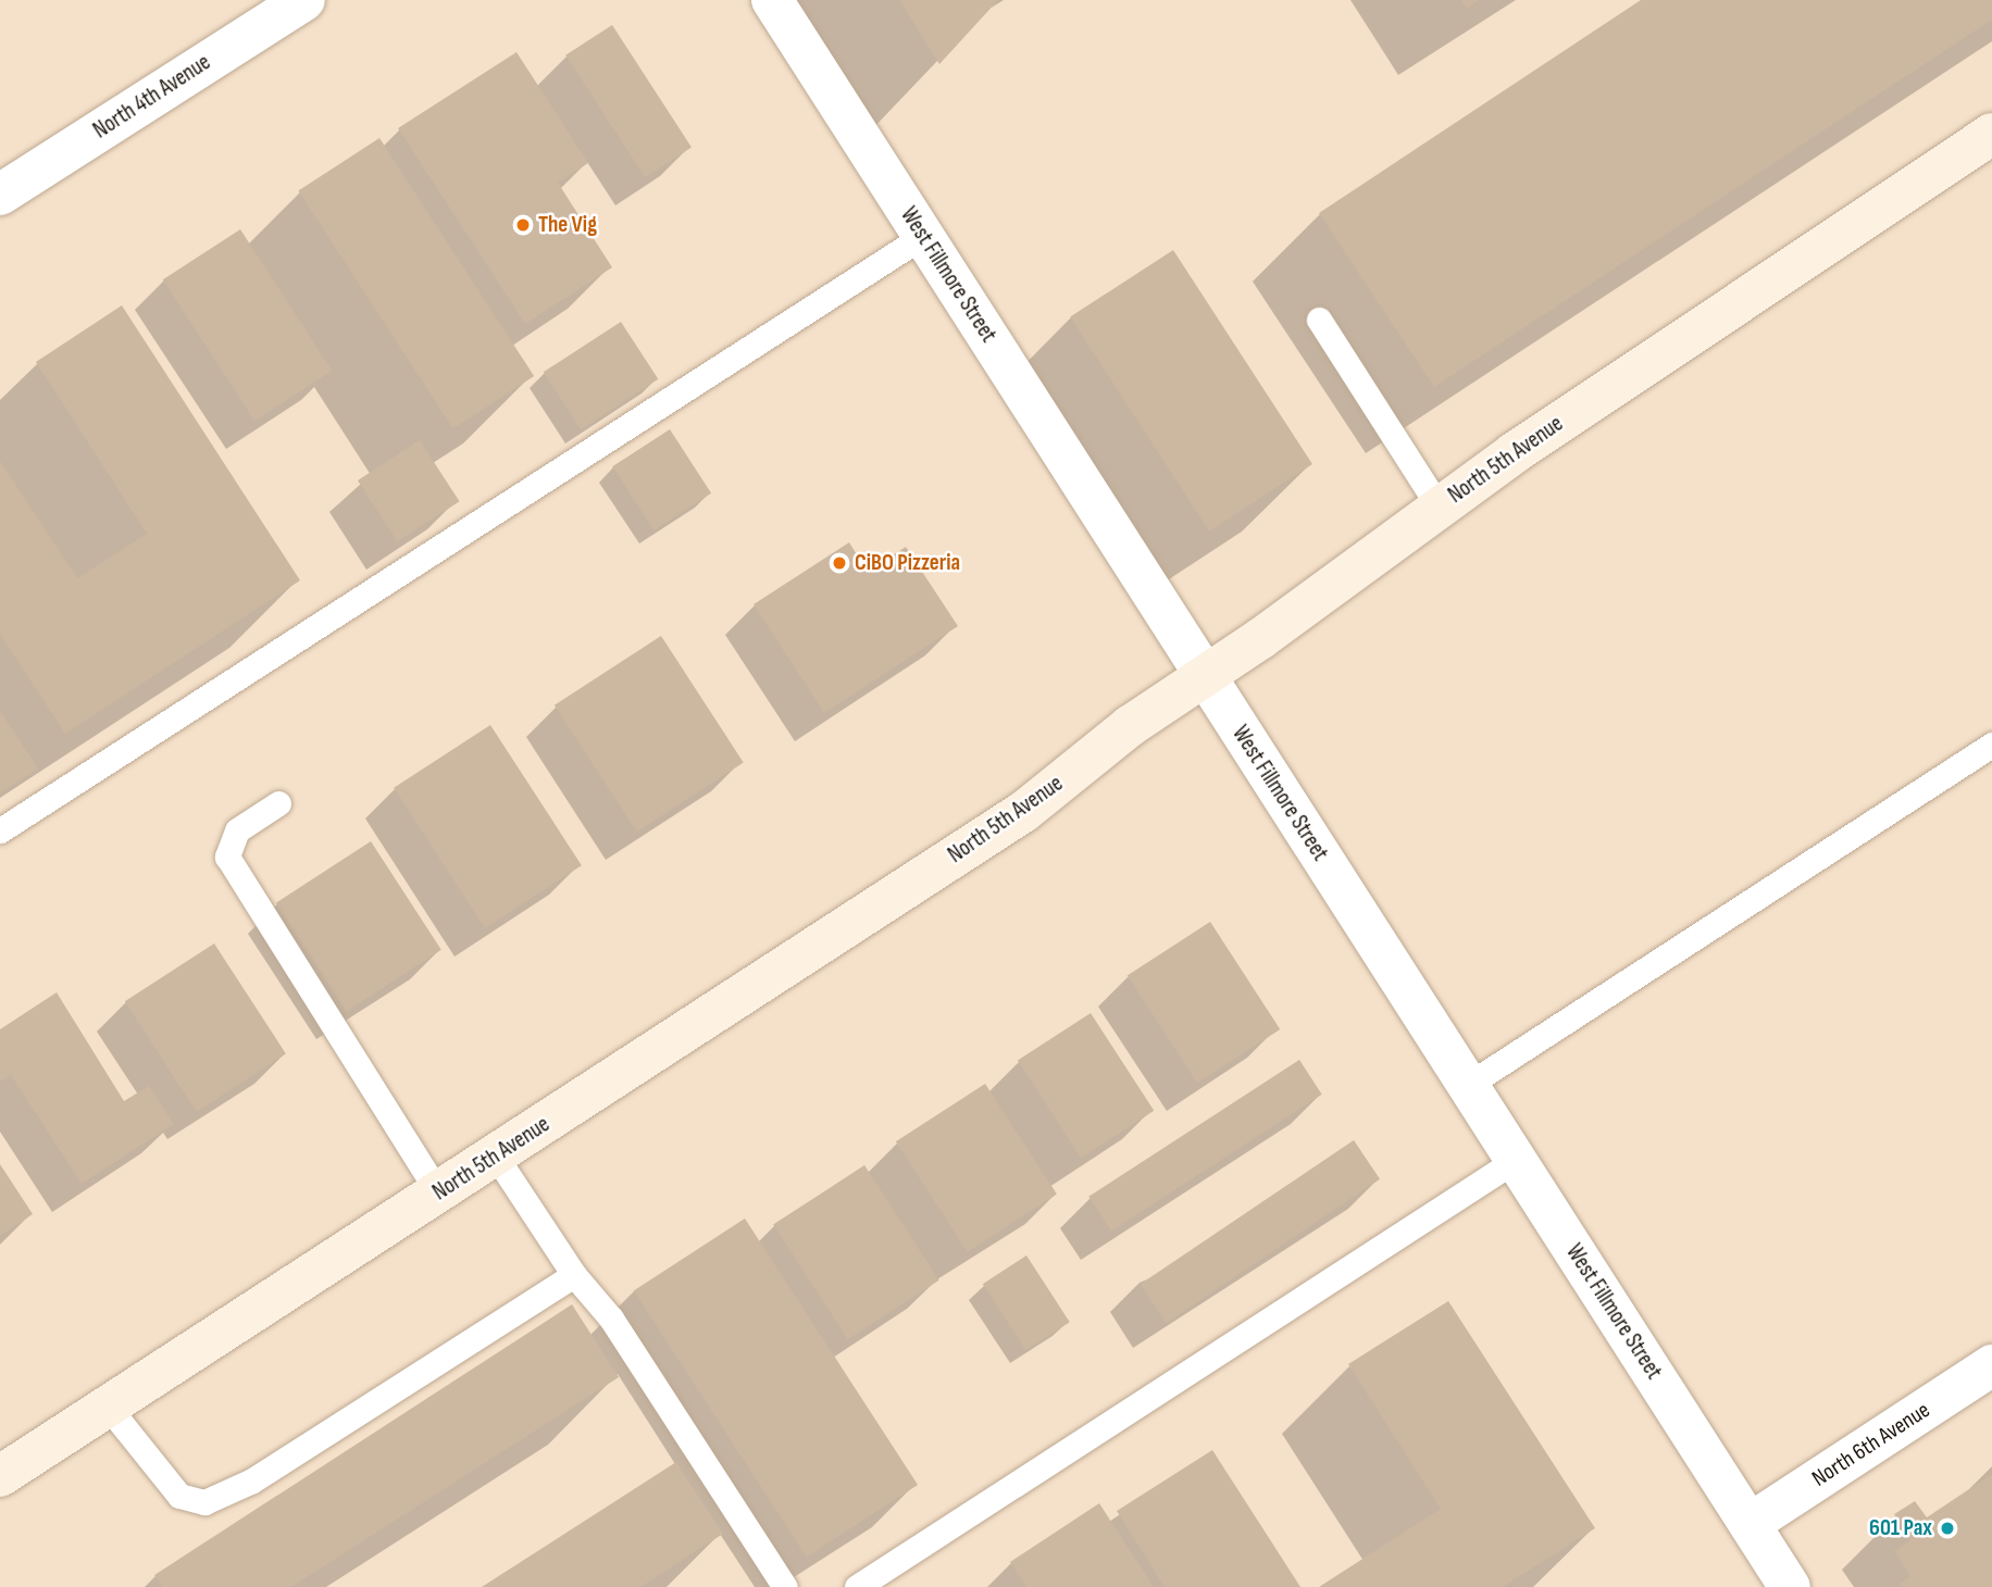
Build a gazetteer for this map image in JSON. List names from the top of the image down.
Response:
{
  "streets": {
    "street": [
      "North 4th Avenue",
      "West Fillmore Street",
      "North 5th Avenue",
      "North 6th Avenue"
    ]
  },
  "crossings": [
    ["West Fillmore Street", "North 5th Avenue"],
    ["West Fillmore Street", "North 6th Avenue"]
  ],
  "places": ["The Vig", "CiBO Pizzeria", "601 Pax"]
}
